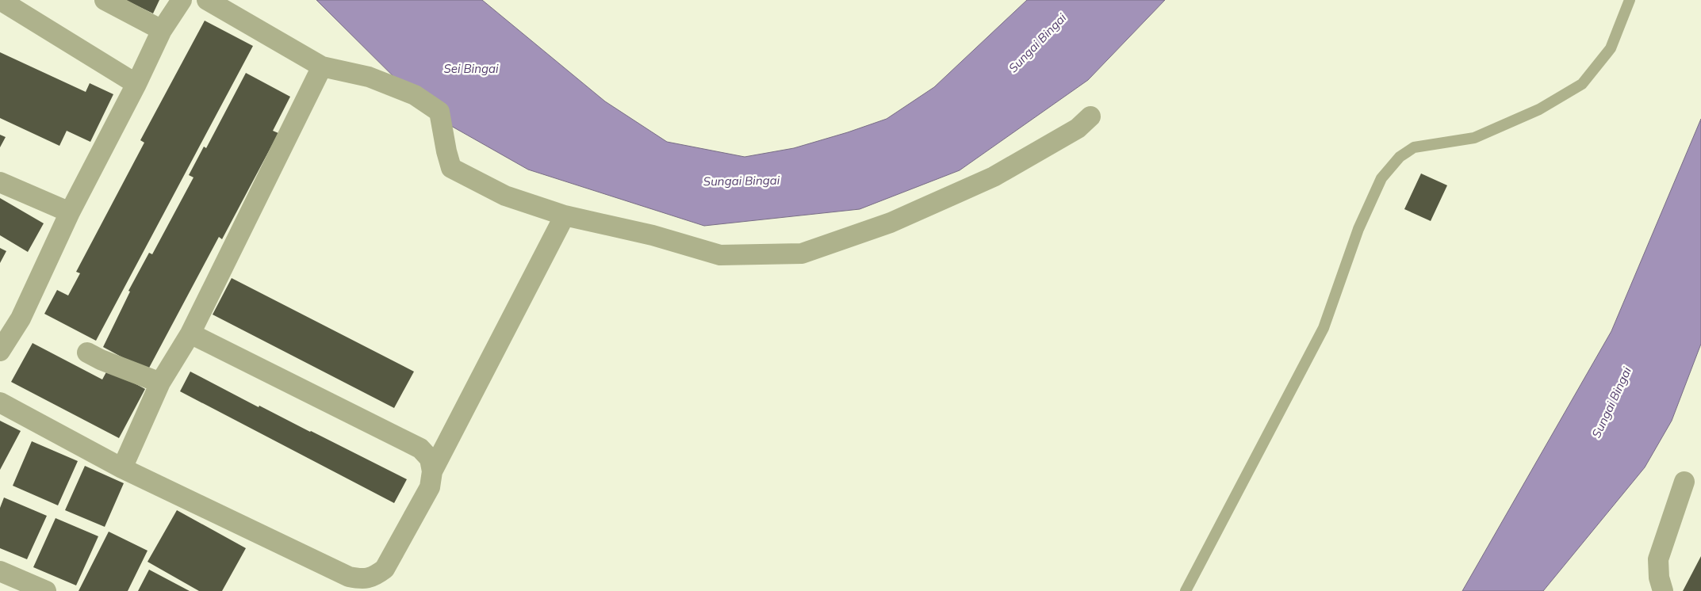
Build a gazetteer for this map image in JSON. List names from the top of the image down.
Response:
{
  "water": ["Sungai Bingai", "Sei Bingai"]
}
